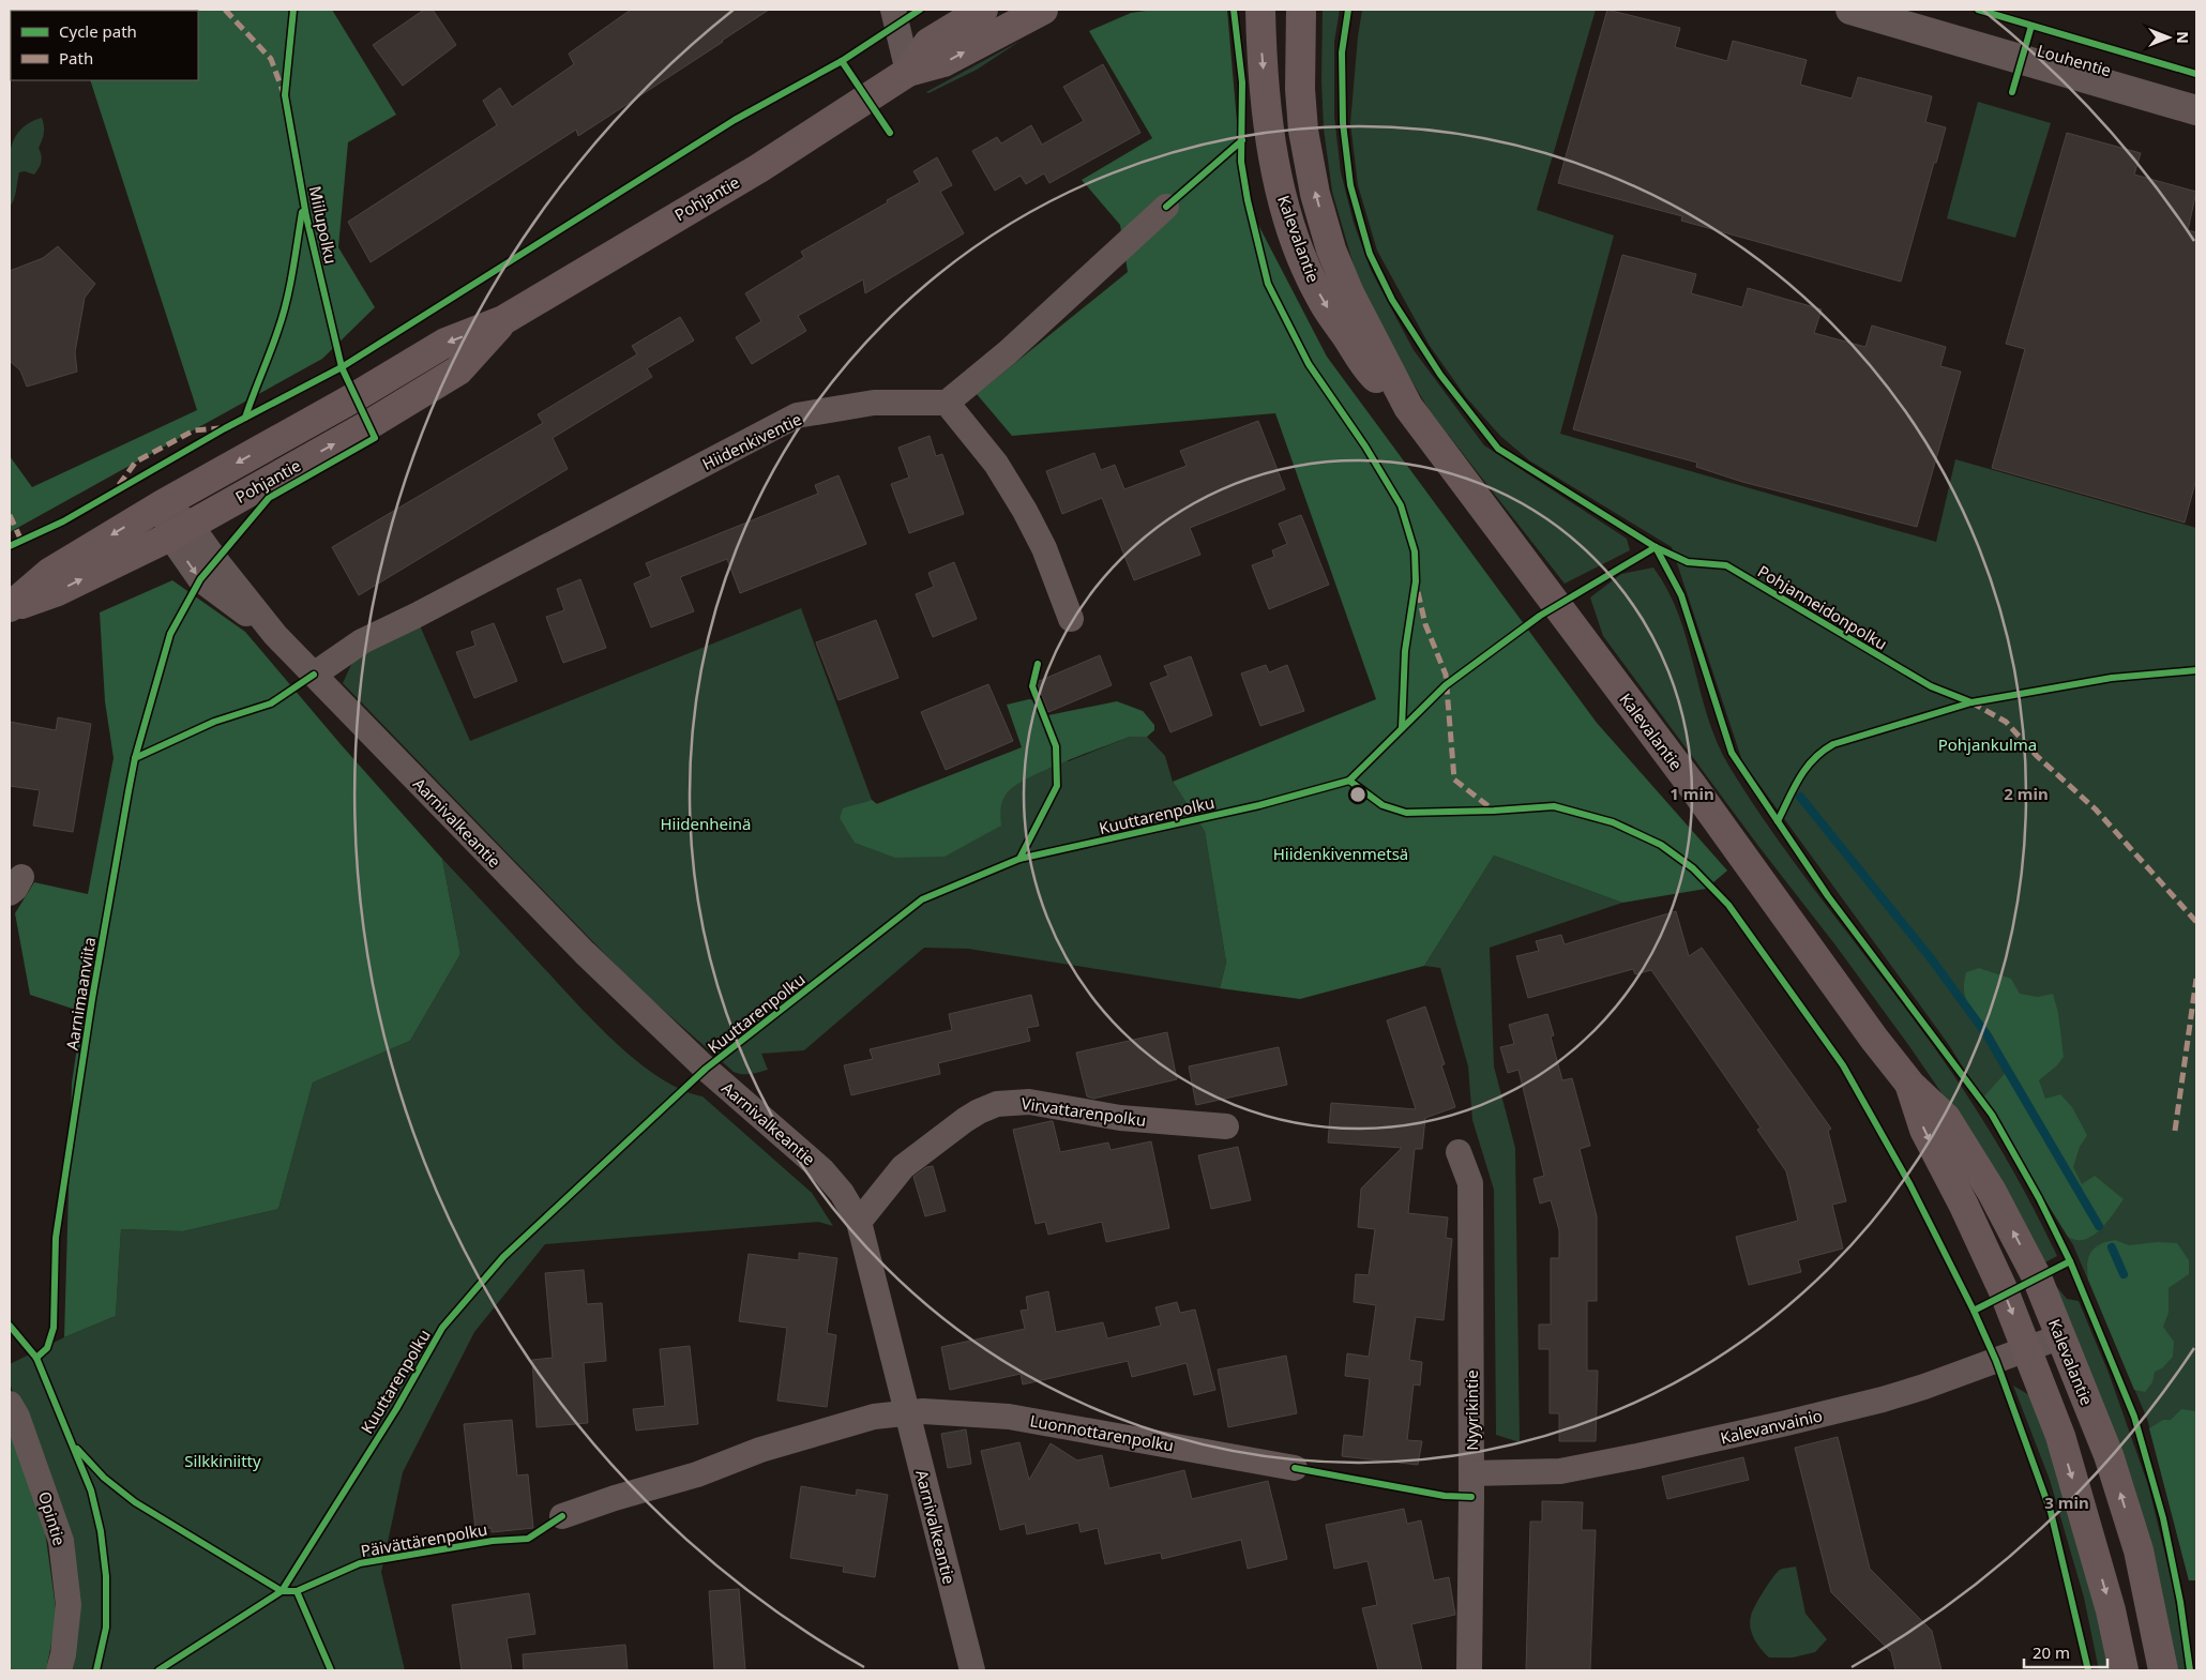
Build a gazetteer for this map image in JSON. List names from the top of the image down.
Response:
{
  "streets": {
    "main road": ["Pohjantie", "Kalevalantie"],
    "street": [
      "Louhentie",
      "Hiidenkiventie",
      "Aarnivalkeantie",
      "Virvattarenpolku",
      "Nyyrikintie",
      "Kalevanvainio",
      "Luonnottarenpolku",
      "Opintie"
    ],
    "cycle path": [
      "Miilupolku",
      "Pohjanneidonpolku",
      "Kuuttarenpolku",
      "Päivättärenpolku"
    ]
  },
  "crossings": [
    ["Pohjantie", "Aarnivalkeantie"],
    ["Kalevalantie", "Kalevanvainio"],
    ["Hiidenkiventie", "Aarnivalkeantie"],
    ["Aarnivalkeantie", "Virvattarenpolku"],
    ["Aarnivalkeantie", "Luonnottarenpolku"],
    ["Nyyrikintie", "Kalevanvainio"]
  ],
  "parks": [
    "Pohjankulma",
    "Hiidenheinä",
    "Hiidenkivenmetsä",
    "Silkkiniitty"
  ],
  "legend": ["Cycle path", "Path"],
  "scale_bar": "20 m",
  "north": "right",
  "rings": ["1 min", "2 min", "3 min"]
}
